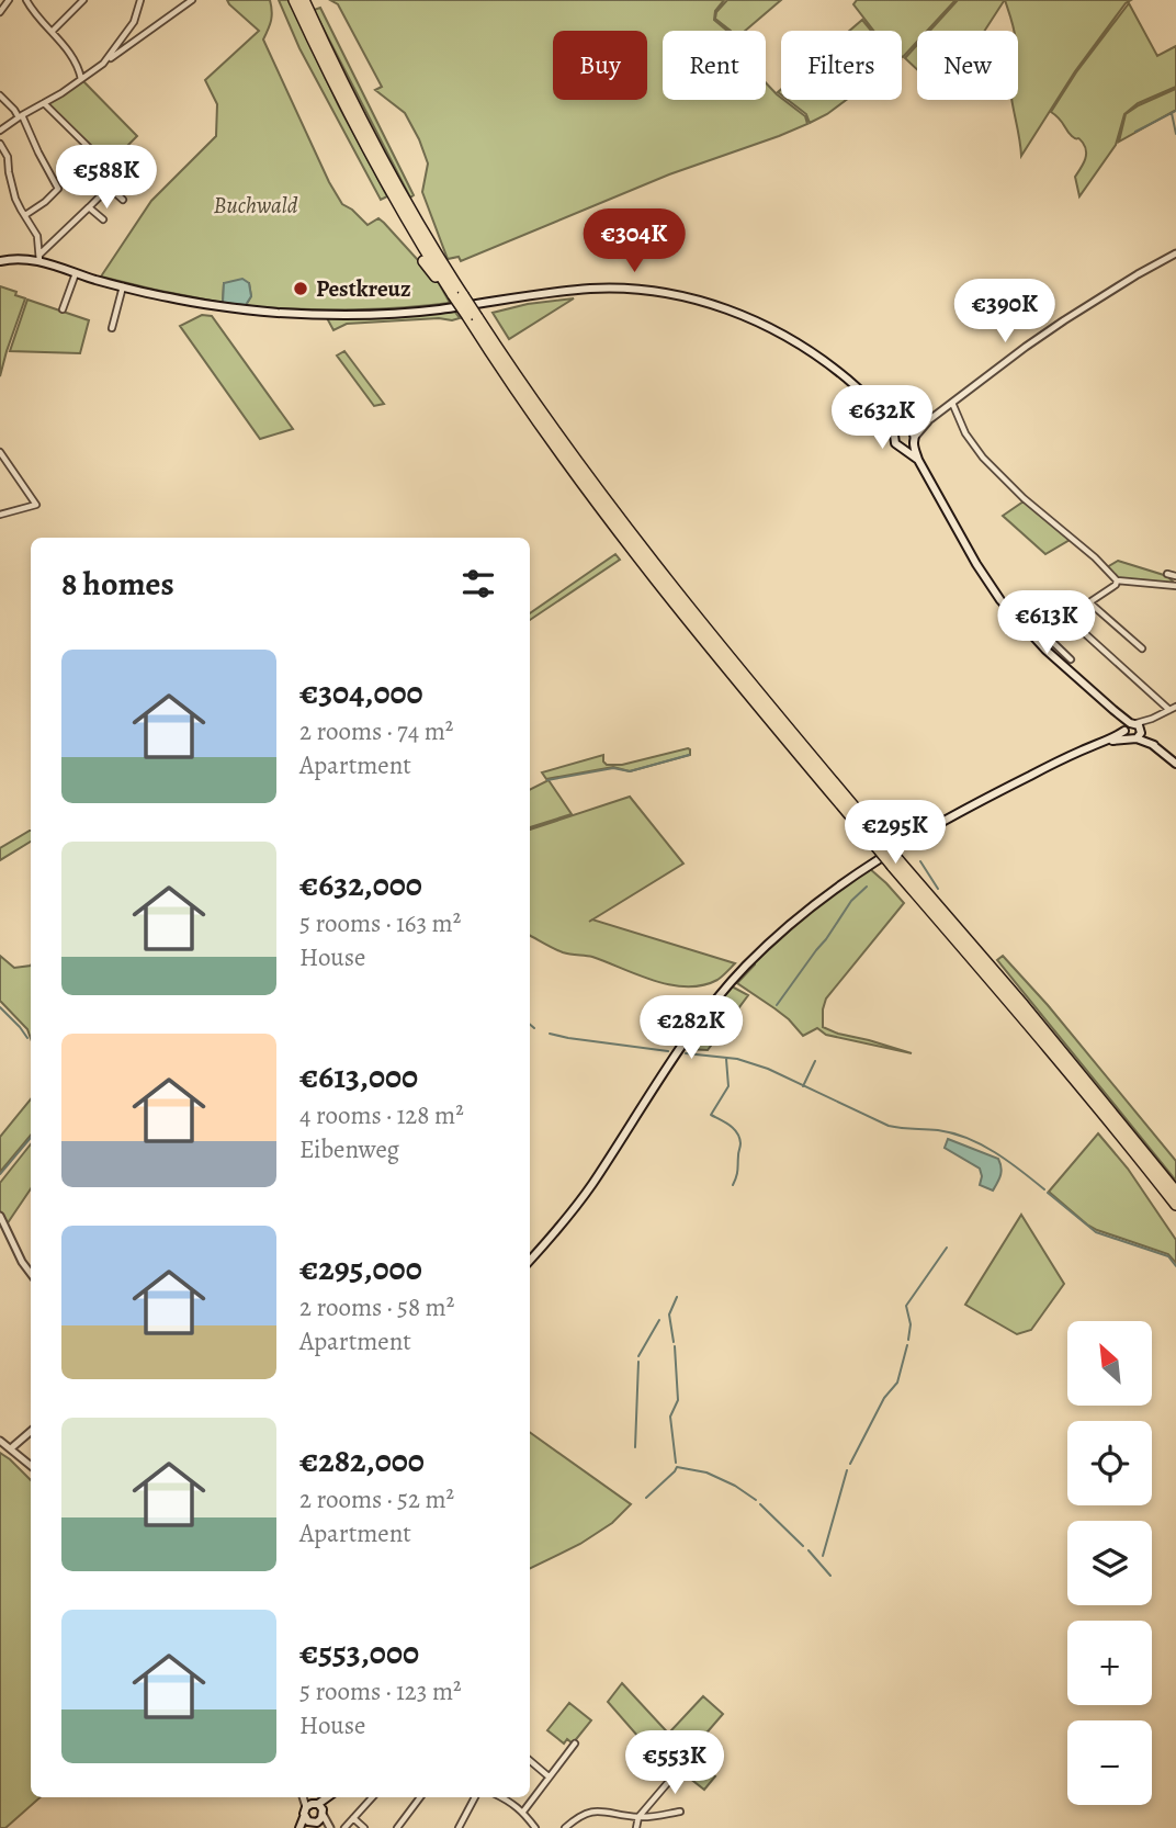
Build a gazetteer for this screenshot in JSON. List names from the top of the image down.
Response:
{
  "parks": ["Buchwald"],
  "places": ["Pestkreuz"],
  "north": "top left",
  "page": {
    "chip": [
      "Buy",
      "Rent",
      "Filters",
      "New"
    ],
    "price": [
      "€588K",
      "€304K",
      "€390K",
      "€632K",
      "€613K",
      "€295K",
      "€282K",
      "€553K"
    ],
    "heading": "8 homes",
    "list": [
      {
        "name": "€304,000",
        "note": "2 rooms · 74 m² · Apartment"
      },
      {
        "name": "€632,000",
        "note": "5 rooms · 163 m² · House"
      },
      {
        "name": "€613,000",
        "note": "4 rooms · 128 m² · Eibenweg"
      },
      {
        "name": "€295,000",
        "note": "2 rooms · 58 m² · Apartment"
      },
      {
        "name": "€282,000",
        "note": "2 rooms · 52 m² · Apartment"
      },
      {
        "name": "€553,000",
        "note": "5 rooms · 123 m² · House"
      }
    ],
    "map_buttons": ["+", "−"]
  }
}
